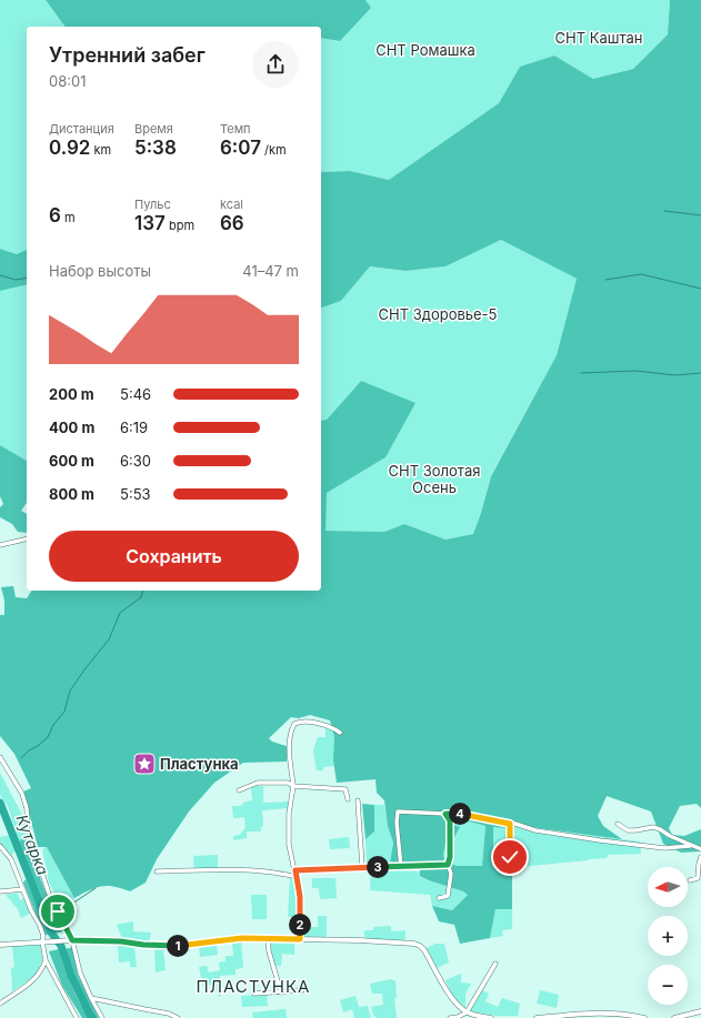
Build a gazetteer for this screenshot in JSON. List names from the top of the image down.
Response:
{
  "districts": ["ПЛАСТУНКА"],
  "water": ["Кутарка"],
  "parks": [
    "СНТ Каштан",
    "СНТ Ромашка",
    "СНТ Здоровье-5",
    "СНТ Золотая Осень"
  ],
  "places": {
    "place": ["Пластунка"]
  },
  "north": "left",
  "page": {
    "heading": ["Утренний забег", "08:01"],
    "stats": [
      ["Дистанция", "0.92 km"],
      ["Время", "5:38"],
      ["Темп", "6:07 /km"],
      ["6 m"],
      ["Пульс", "137 bpm"],
      ["kcal", "66"]
    ],
    "chart": ["Набор высоты", "41–47 m"],
    "list": [
      {
        "name": "200 m",
        "note": "5:46"
      },
      {
        "name": "400 m",
        "note": "6:19"
      },
      {
        "name": "600 m",
        "note": "6:30"
      },
      {
        "name": "800 m",
        "note": "5:53"
      }
    ],
    "buttons": "Сохранить",
    "pins": [
      "4",
      "3",
      "2",
      "1"
    ],
    "map_buttons": ["+", "−"]
  }
}
